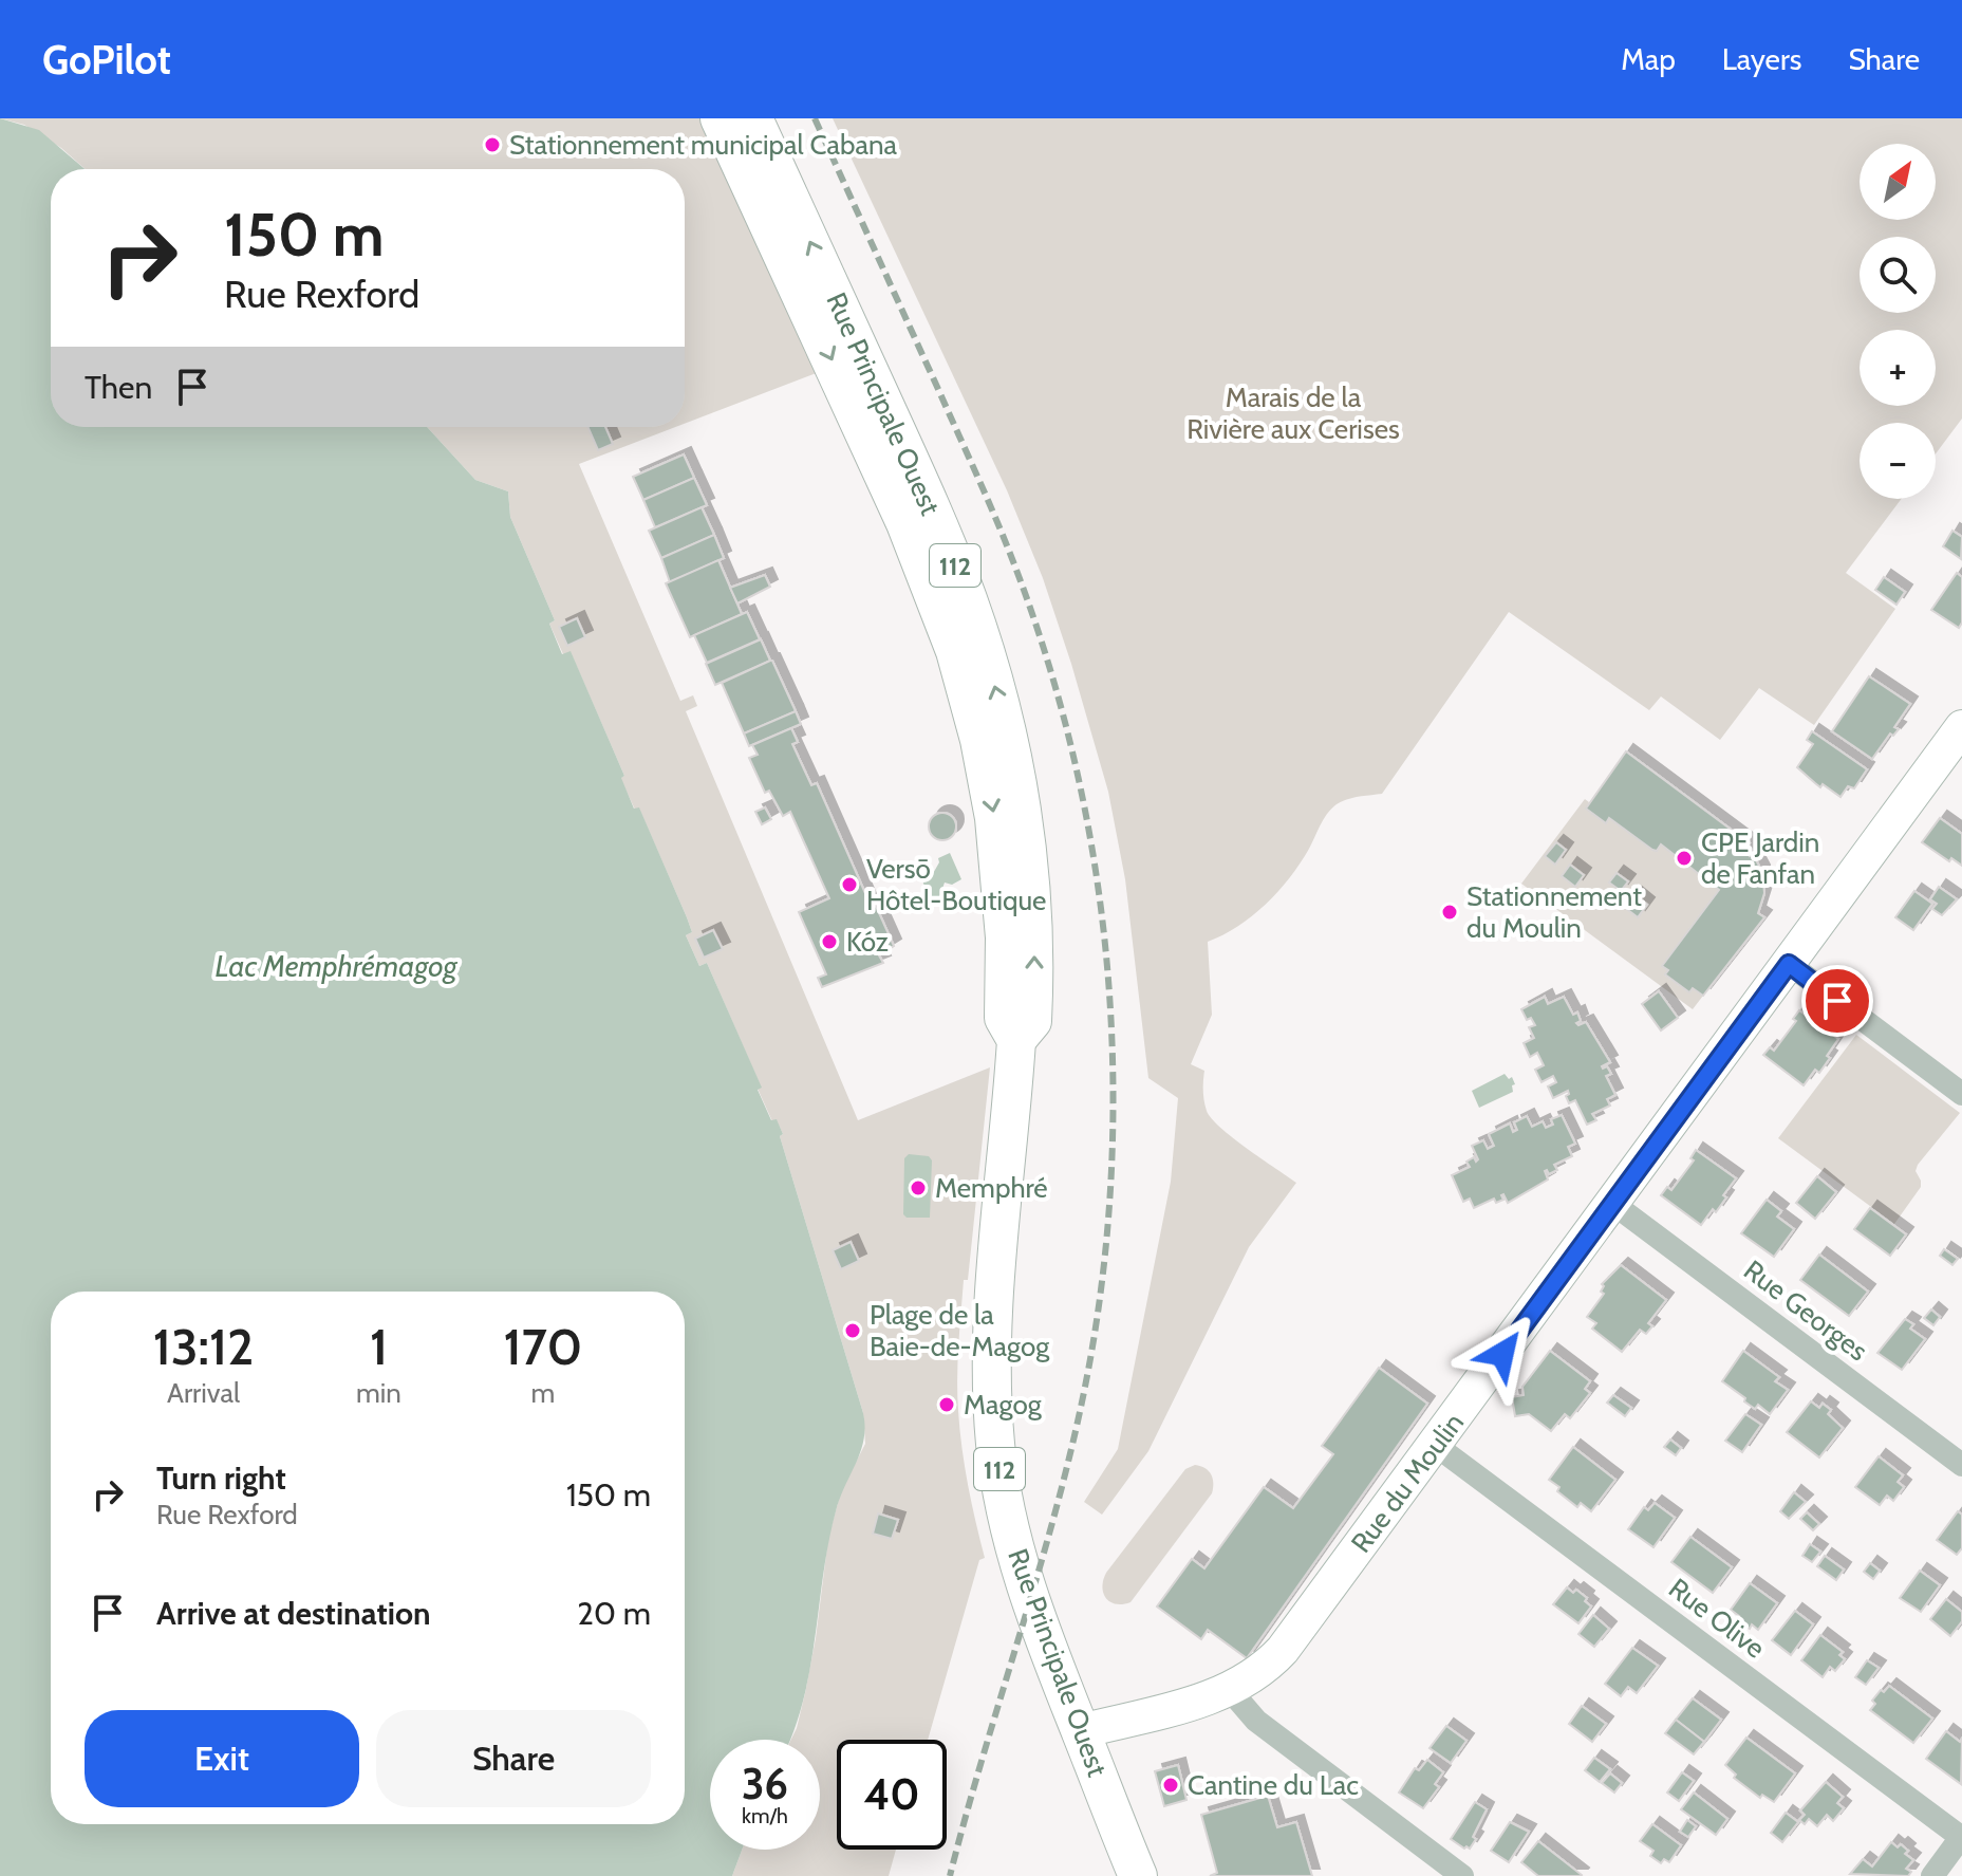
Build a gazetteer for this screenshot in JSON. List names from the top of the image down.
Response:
{
  "streets": {
    "main road": ["Rue Principale Ouest", "112"],
    "street": ["Rue Georges", "Rue du Moulin", "Rue Olive"]
  },
  "crossings": [
    ["Rue Principale Ouest", "Rue du Moulin"],
    ["Rue Georges", "Rue du Moulin"],
    ["Rue du Moulin", "Rue Olive"]
  ],
  "water": ["Lac Memphrémagog"],
  "parks": ["Marais de la Rivière aux Cerises"],
  "places": [
    "Stationnement municipal Cabana",
    "CPE Jardin de Fanfan",
    "Versō Hôtel-Boutique",
    "Stationnement du Moulin",
    "Kóz",
    "Memphré",
    "Plage de la Baie-de-Magog",
    "Magog",
    "Cantine du Lac"
  ],
  "north": "top right",
  "page": {
    "header": "GoPilot",
    "nav": ["Map", "Layers", "Share"],
    "map_buttons": ["+", "−"],
    "turn": ["150 m", "Rue Rexford"],
    "then": "Then",
    "eta": [
      "13:12",
      "Arrival",
      "1",
      "min",
      "170",
      "m"
    ],
    "list": [
      {
        "name": "Turn right",
        "note": "Rue Rexford",
        "value": "150 m"
      },
      {
        "name": "Arrive at destination",
        "value": "20 m"
      }
    ],
    "buttons": ["Exit", "Share"],
    "speed": "36 km/h",
    "limit": "40"
  }
}
